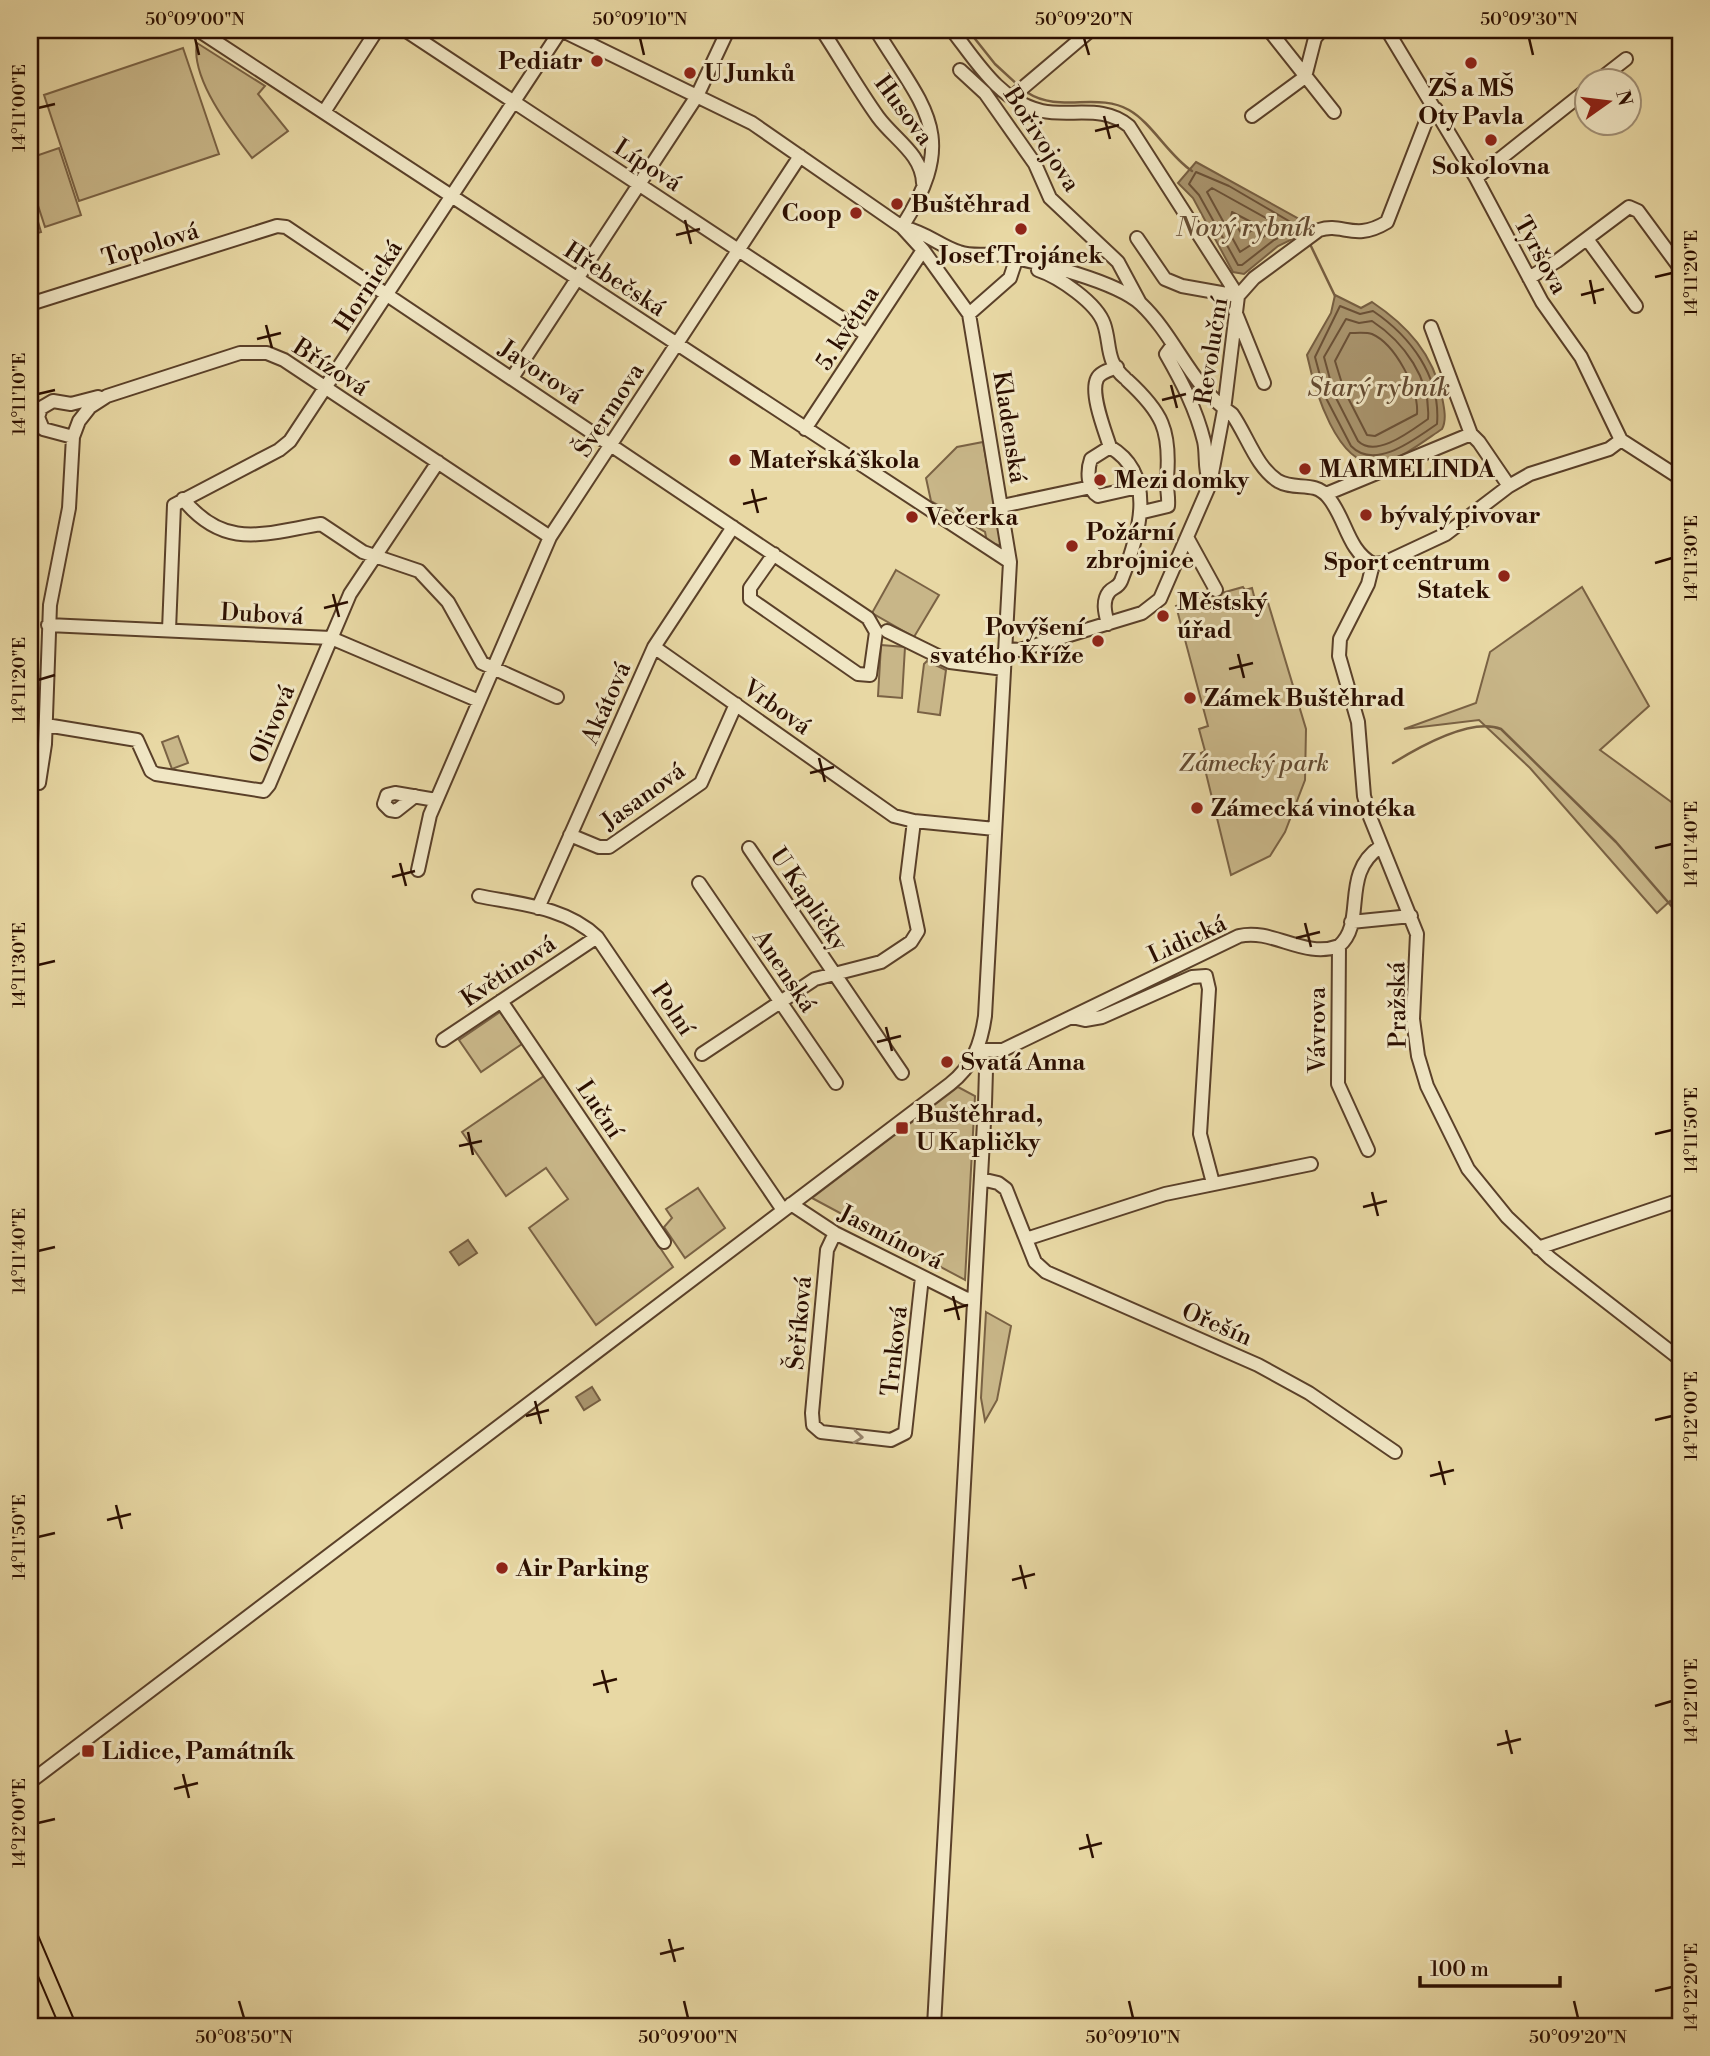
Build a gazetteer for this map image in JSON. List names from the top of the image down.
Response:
{
  "streets": {
    "street": [
      "Husova",
      "Bořivojova",
      "Lípová",
      "Topolová",
      "Tyršova",
      "Hřebečská",
      "Hornická",
      "5. května",
      "Revoluční",
      "Břízová",
      "Javorová",
      "Švermova",
      "Kladenská",
      "Dubová",
      "Akátová",
      "Vrbová",
      "Olivová",
      "Jasanová",
      "U Kapličky",
      "Lidická",
      "Květinová",
      "Anenská",
      "Pražská",
      "Polní",
      "Vávrova",
      "Luční",
      "Jasmínová",
      "Šeříková",
      "Ořešín",
      "Trnková"
    ]
  },
  "crossings": [
    ["Bořivojova", "Revoluční"],
    ["Lípová", "Hornická"],
    ["Lípová", "5. května"],
    ["Lípová", "Švermova"],
    ["Topolová", "Javorová"],
    ["Tyršova", "Revoluční"],
    ["Hřebečská", "Hornická"],
    ["Hřebečská", "5. května"],
    ["Hřebečská", "Švermova"],
    ["Hřebečská", "Kladenská"],
    ["Hornická", "Břízová"],
    ["Hornická", "Javorová"],
    ["Hornická", "Kladenská"],
    ["5. května", "Kladenská"],
    ["Revoluční", "Kladenská"],
    ["Břízová", "Švermova"],
    ["Břízová", "Dubová"],
    ["Břízová", "Olivová"],
    ["Javorová", "Švermova"],
    ["Javorová", "Akátová"],
    ["Švermova", "Kladenská"],
    ["Švermova", "Dubová"],
    ["Kladenská", "Vrbová"],
    ["Kladenská", "Lidická"],
    ["Dubová", "Olivová"],
    ["Akátová", "Vrbová"],
    ["Akátová", "Jasanová"],
    ["Akátová", "Polní"],
    ["Vrbová", "Jasanová"],
    ["Vrbová", "U Kapličky"],
    ["U Kapličky", "Anenská"],
    ["Lidická", "Vávrova"],
    ["Květinová", "Polní"],
    ["Květinová", "Luční"],
    ["Polní", "Jasmínová"],
    ["Jasmínová", "Šeříková"],
    ["Jasmínová", "Trnková"],
    ["Šeříková", "Trnková"]
  ],
  "water": ["Nový rybník", "Starý rybník"],
  "parks": ["Zámecký park"],
  "places": {
    "other": [
      "Pediatr",
      "ZŠ a MŠ Oty Pavla",
      "U Junků",
      "Sokolovna",
      "Buštěhrad",
      "Coop",
      "Josef Trojánek",
      "Mateřská škola",
      "MARMELINDA",
      "Mezi domky",
      "bývalý pivovar",
      "Večerka",
      "Požární zbrojnice",
      "Sport centrum Statek",
      "Městský úřad",
      "Povýšení svatého Kříže",
      "Zámek Buštěhrad",
      "Zámecká vinotéka",
      "Svatá Anna",
      "Air Parking"
    ],
    "transit": ["Buštěhrad, U Kapličky", "Lidice, Památník"]
  },
  "scale_bar": "100 m",
  "north": "right",
  "coordinates": [
    "50°09'00\"N",
    "50°09'10\"N",
    "50°09'20\"N",
    "50°09'30\"N",
    "14°11'00\"E",
    "14°11'20\"E",
    "14°11'10\"E",
    "14°11'30\"E",
    "14°11'40\"E",
    "14°11'50\"E",
    "14°12'00\"E",
    "14°12'10\"E",
    "14°12'20\"E",
    "50°08'50\"N"
  ]
}
